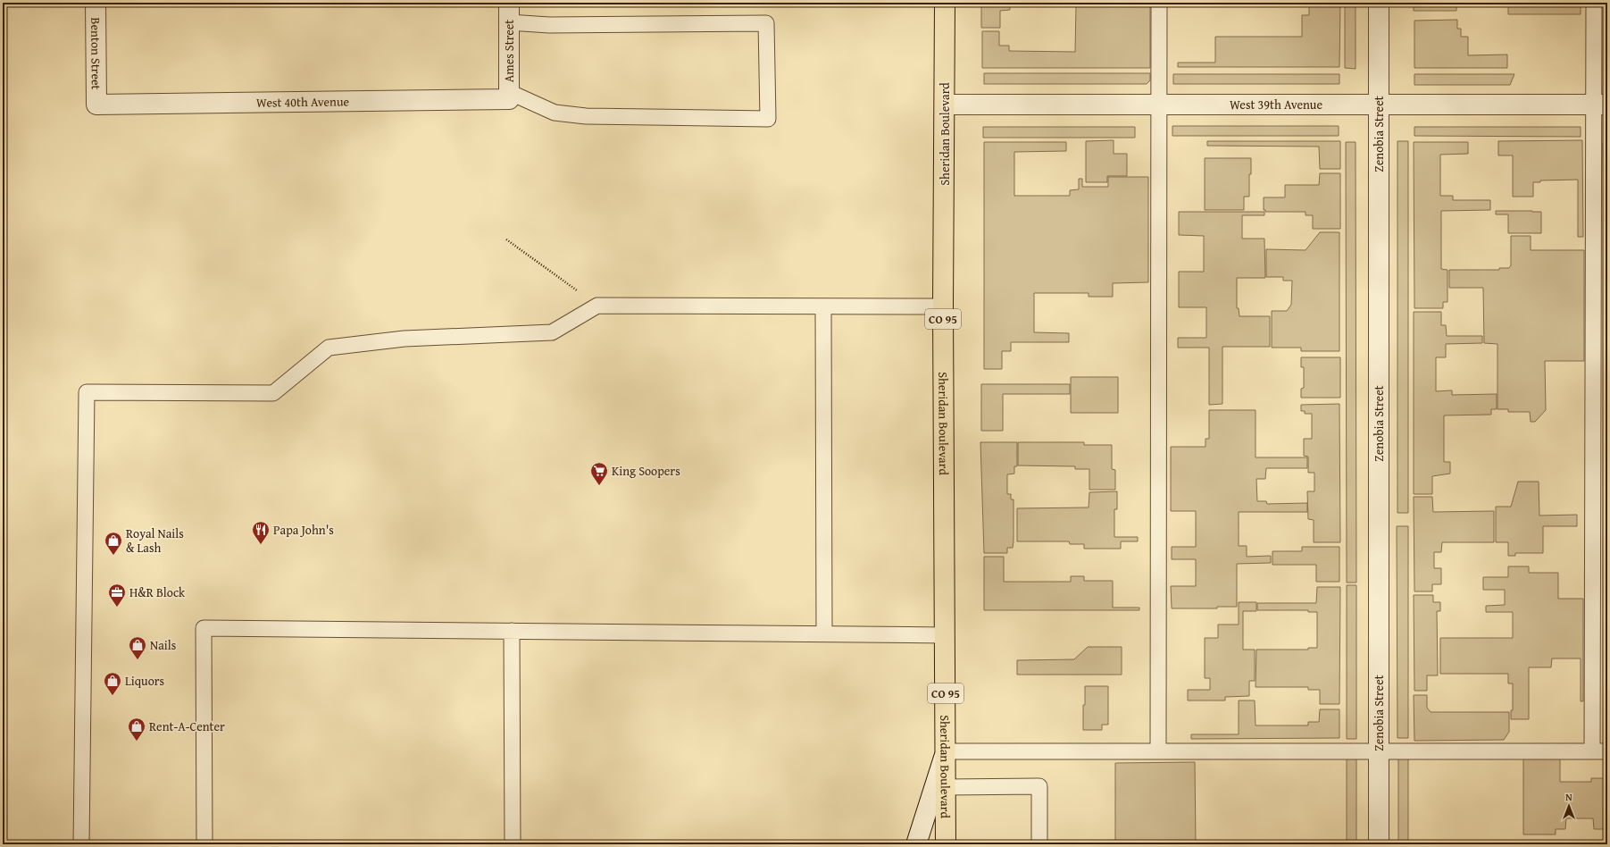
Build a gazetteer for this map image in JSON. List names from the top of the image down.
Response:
{
  "streets": {
    "main road": ["Sheridan Boulevard", "CO 95"],
    "street": [
      "Ames Street",
      "Benton Street",
      "West 40th Avenue",
      "West 39th Avenue",
      "Zenobia Street"
    ]
  },
  "crossings": [
    ["Ames Street", "West 40th Avenue"],
    ["Benton Street", "West 40th Avenue"],
    ["West 39th Avenue", "Sheridan Boulevard"],
    ["West 39th Avenue", "Zenobia Street"]
  ],
  "places": {
    "supermarket": ["King Soopers"],
    "restaurant": ["Papa John's"],
    "shop": [
      "Royal Nails & Lash",
      "Nails",
      "Liquors",
      "Rent-A-Center"
    ],
    "office": ["H&R Block"]
  },
  "north": "top"
}
